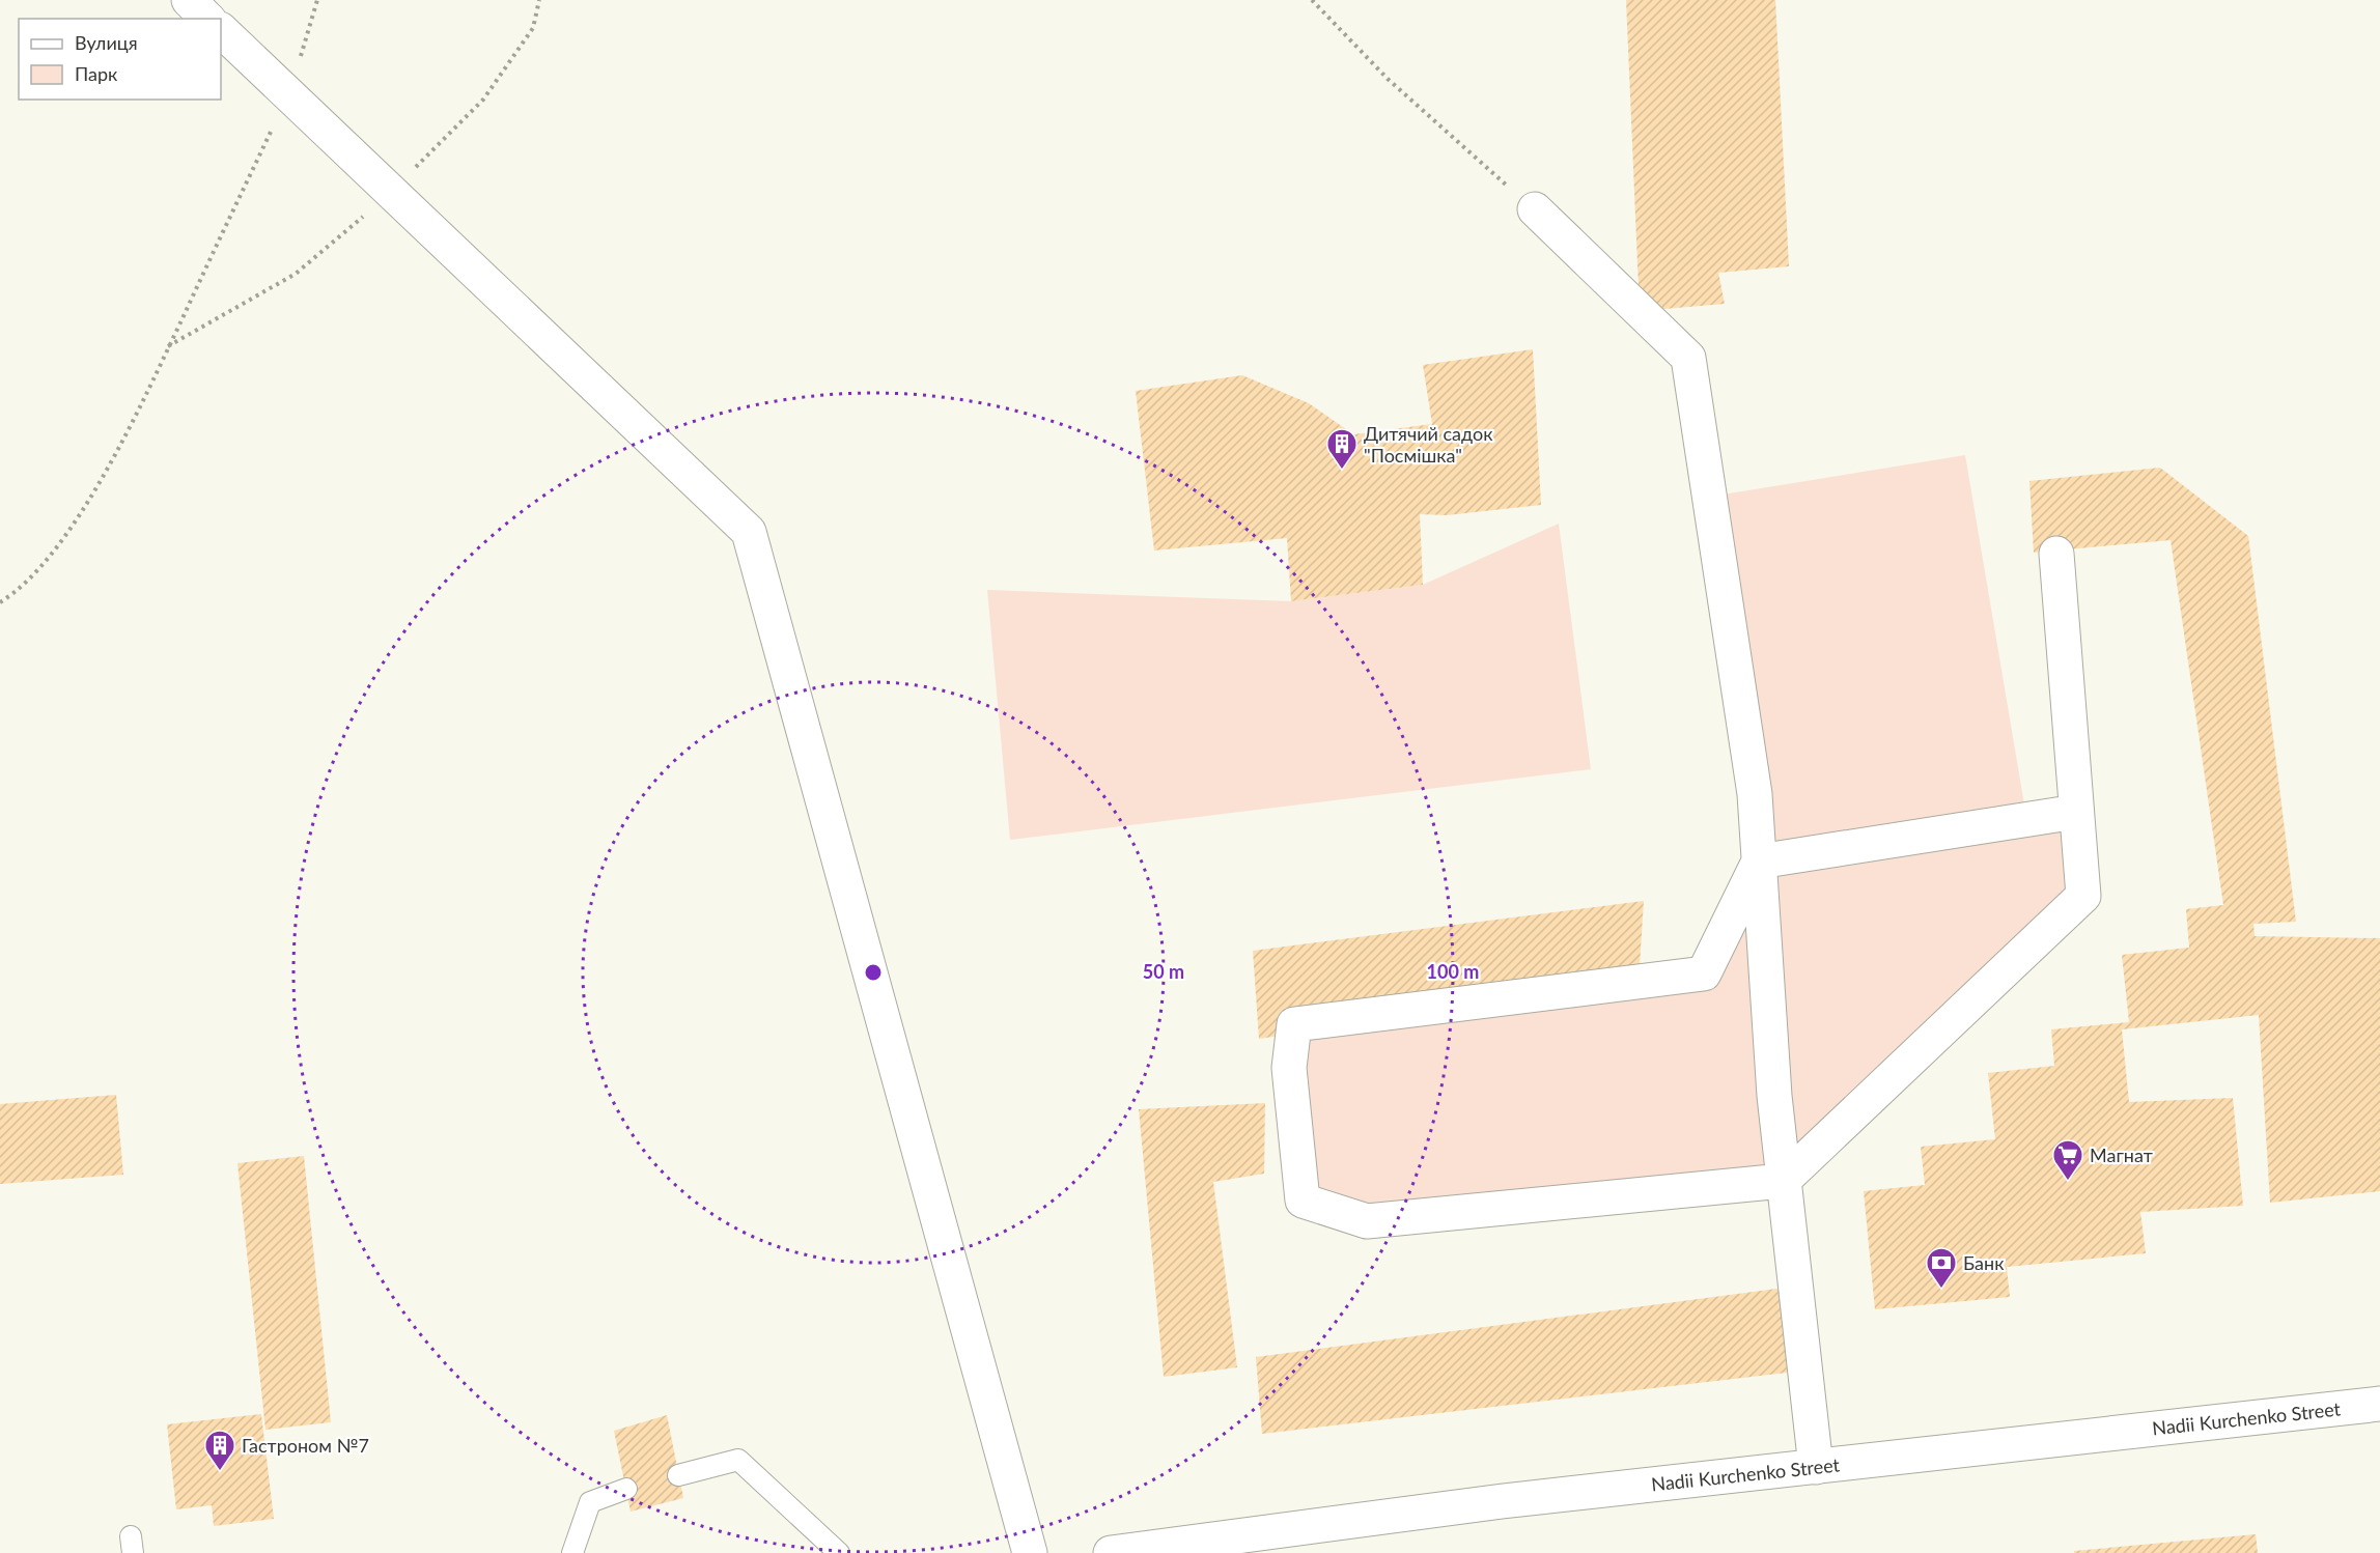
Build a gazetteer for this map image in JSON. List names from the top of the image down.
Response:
{
  "streets": {
    "street": ["Nadii Kurchenko Street"]
  },
  "places": {
    "building": ["Дитячий садок \"Посмішка\"", "Гастроном №7"],
    "supermarket": ["Магнат"],
    "bank": ["Банк"]
  },
  "legend": ["Вулиця", "Парк"],
  "rings": ["50 m", "100 m"]
}
